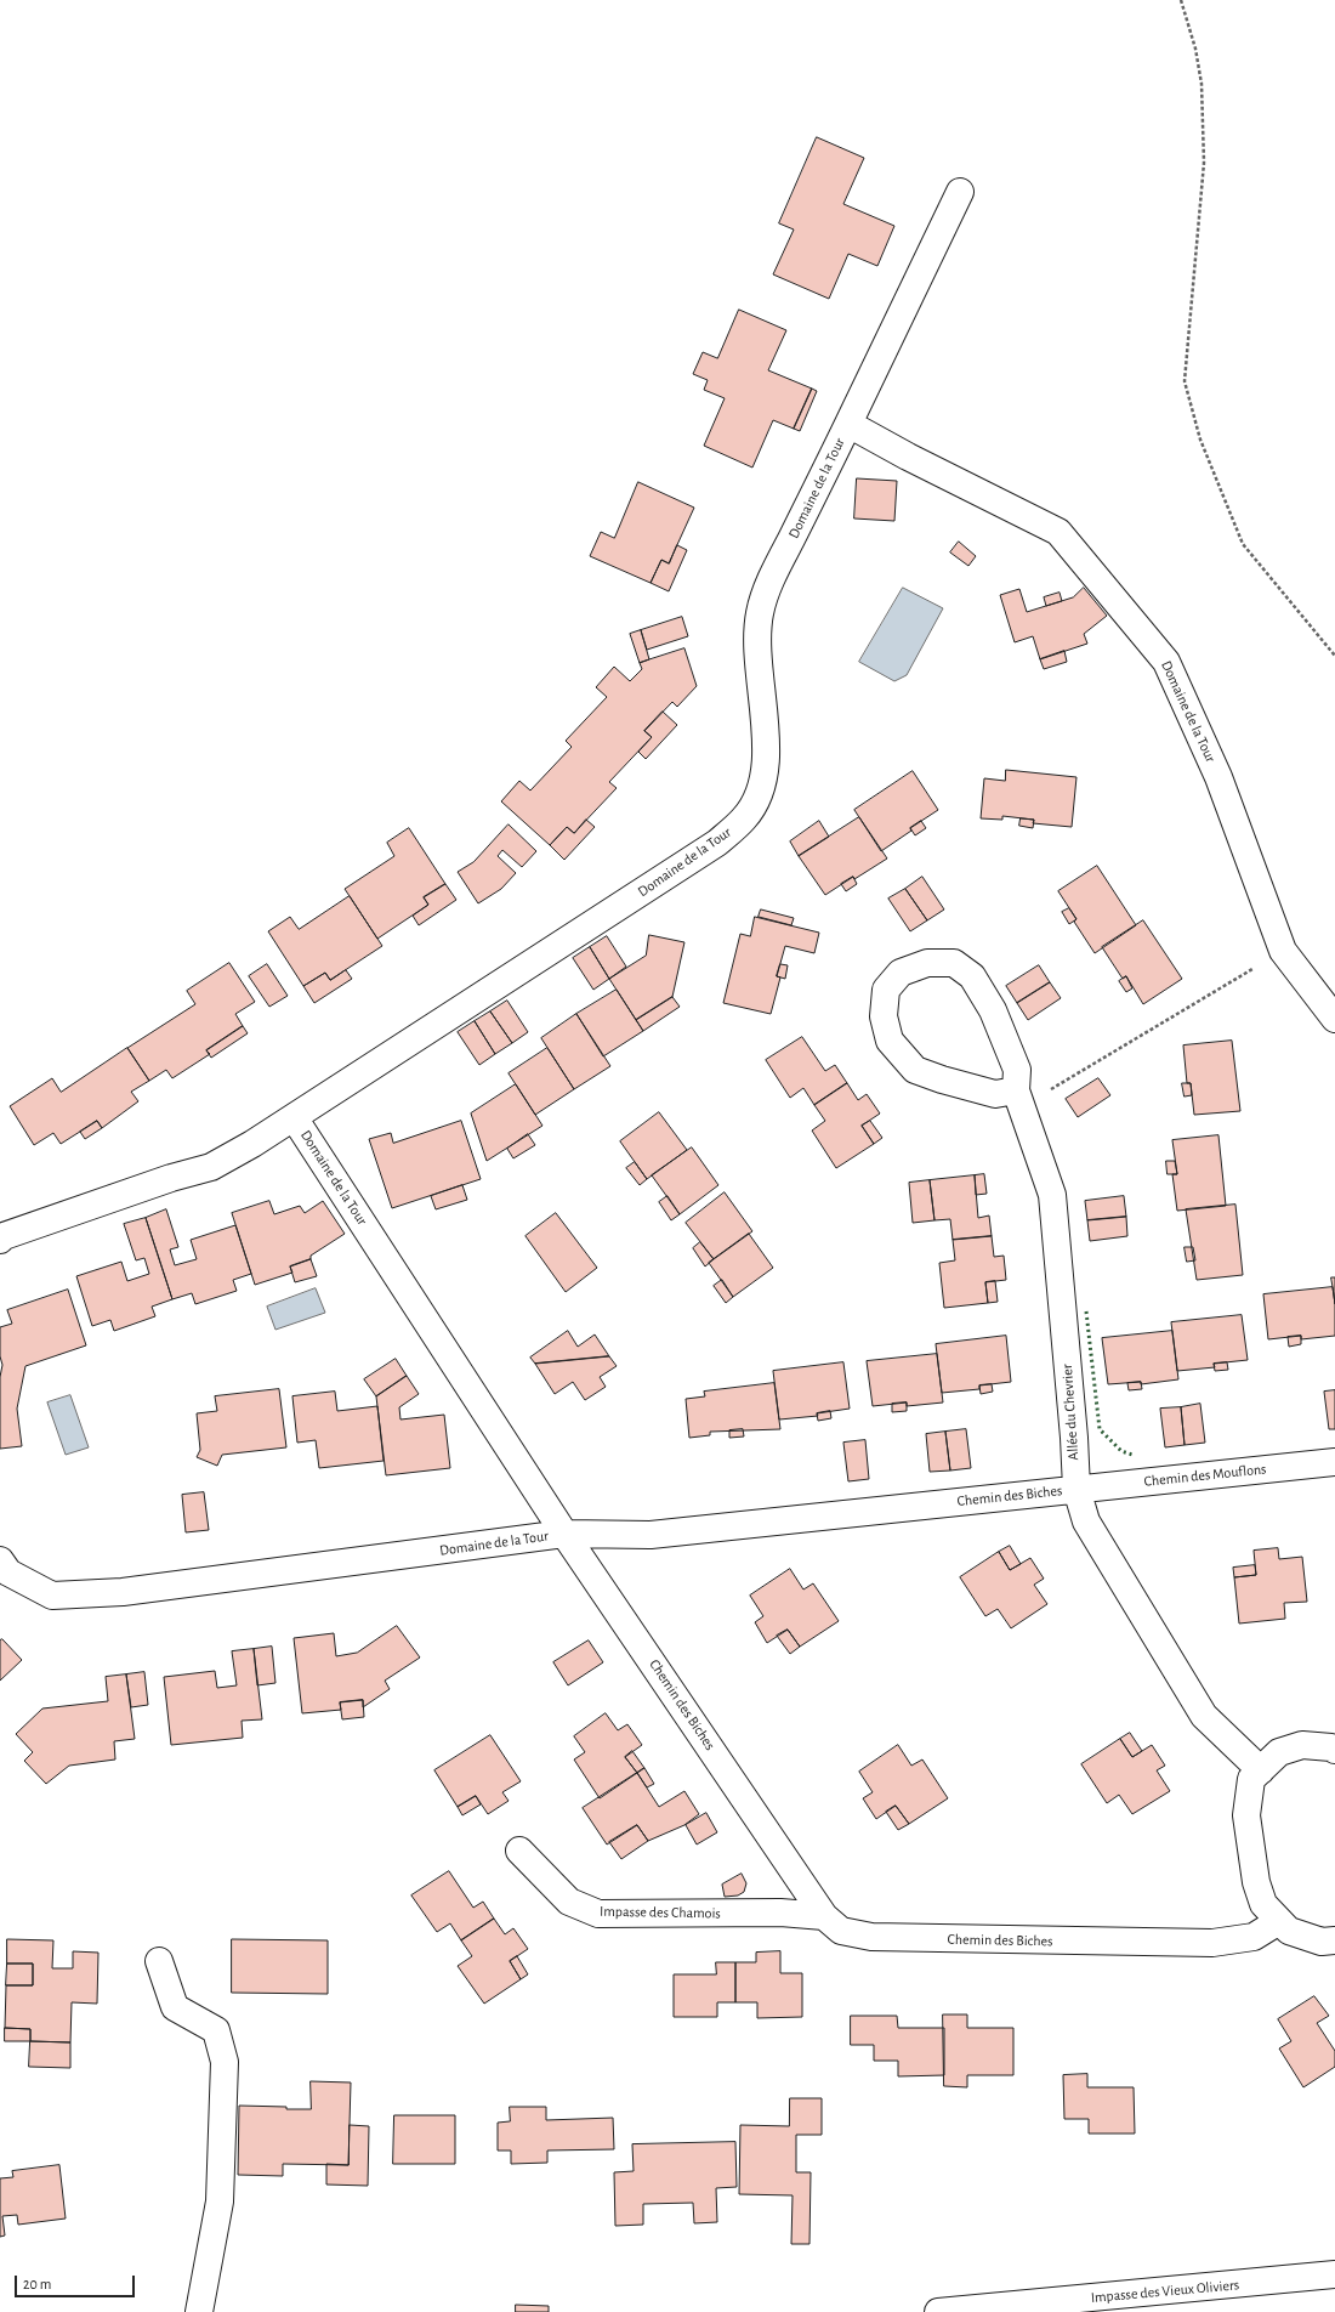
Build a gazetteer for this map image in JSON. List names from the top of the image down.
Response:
{
  "streets": {
    "street": [
      "Domaine de la Tour",
      "Allée du Chevrier",
      "Chemin des Mouflons",
      "Chemin des Biches",
      "Impasse des Chamois",
      "Impasse des Vieux Oliviers"
    ]
  },
  "crossings": [
    ["Domaine de la Tour", "Chemin des Biches"],
    ["Allée du Chevrier", "Chemin des Mouflons"],
    ["Allée du Chevrier", "Chemin des Biches"],
    ["Chemin des Mouflons", "Chemin des Biches"],
    ["Chemin des Biches", "Impasse des Chamois"]
  ],
  "scale_bar": "20 m"
}
